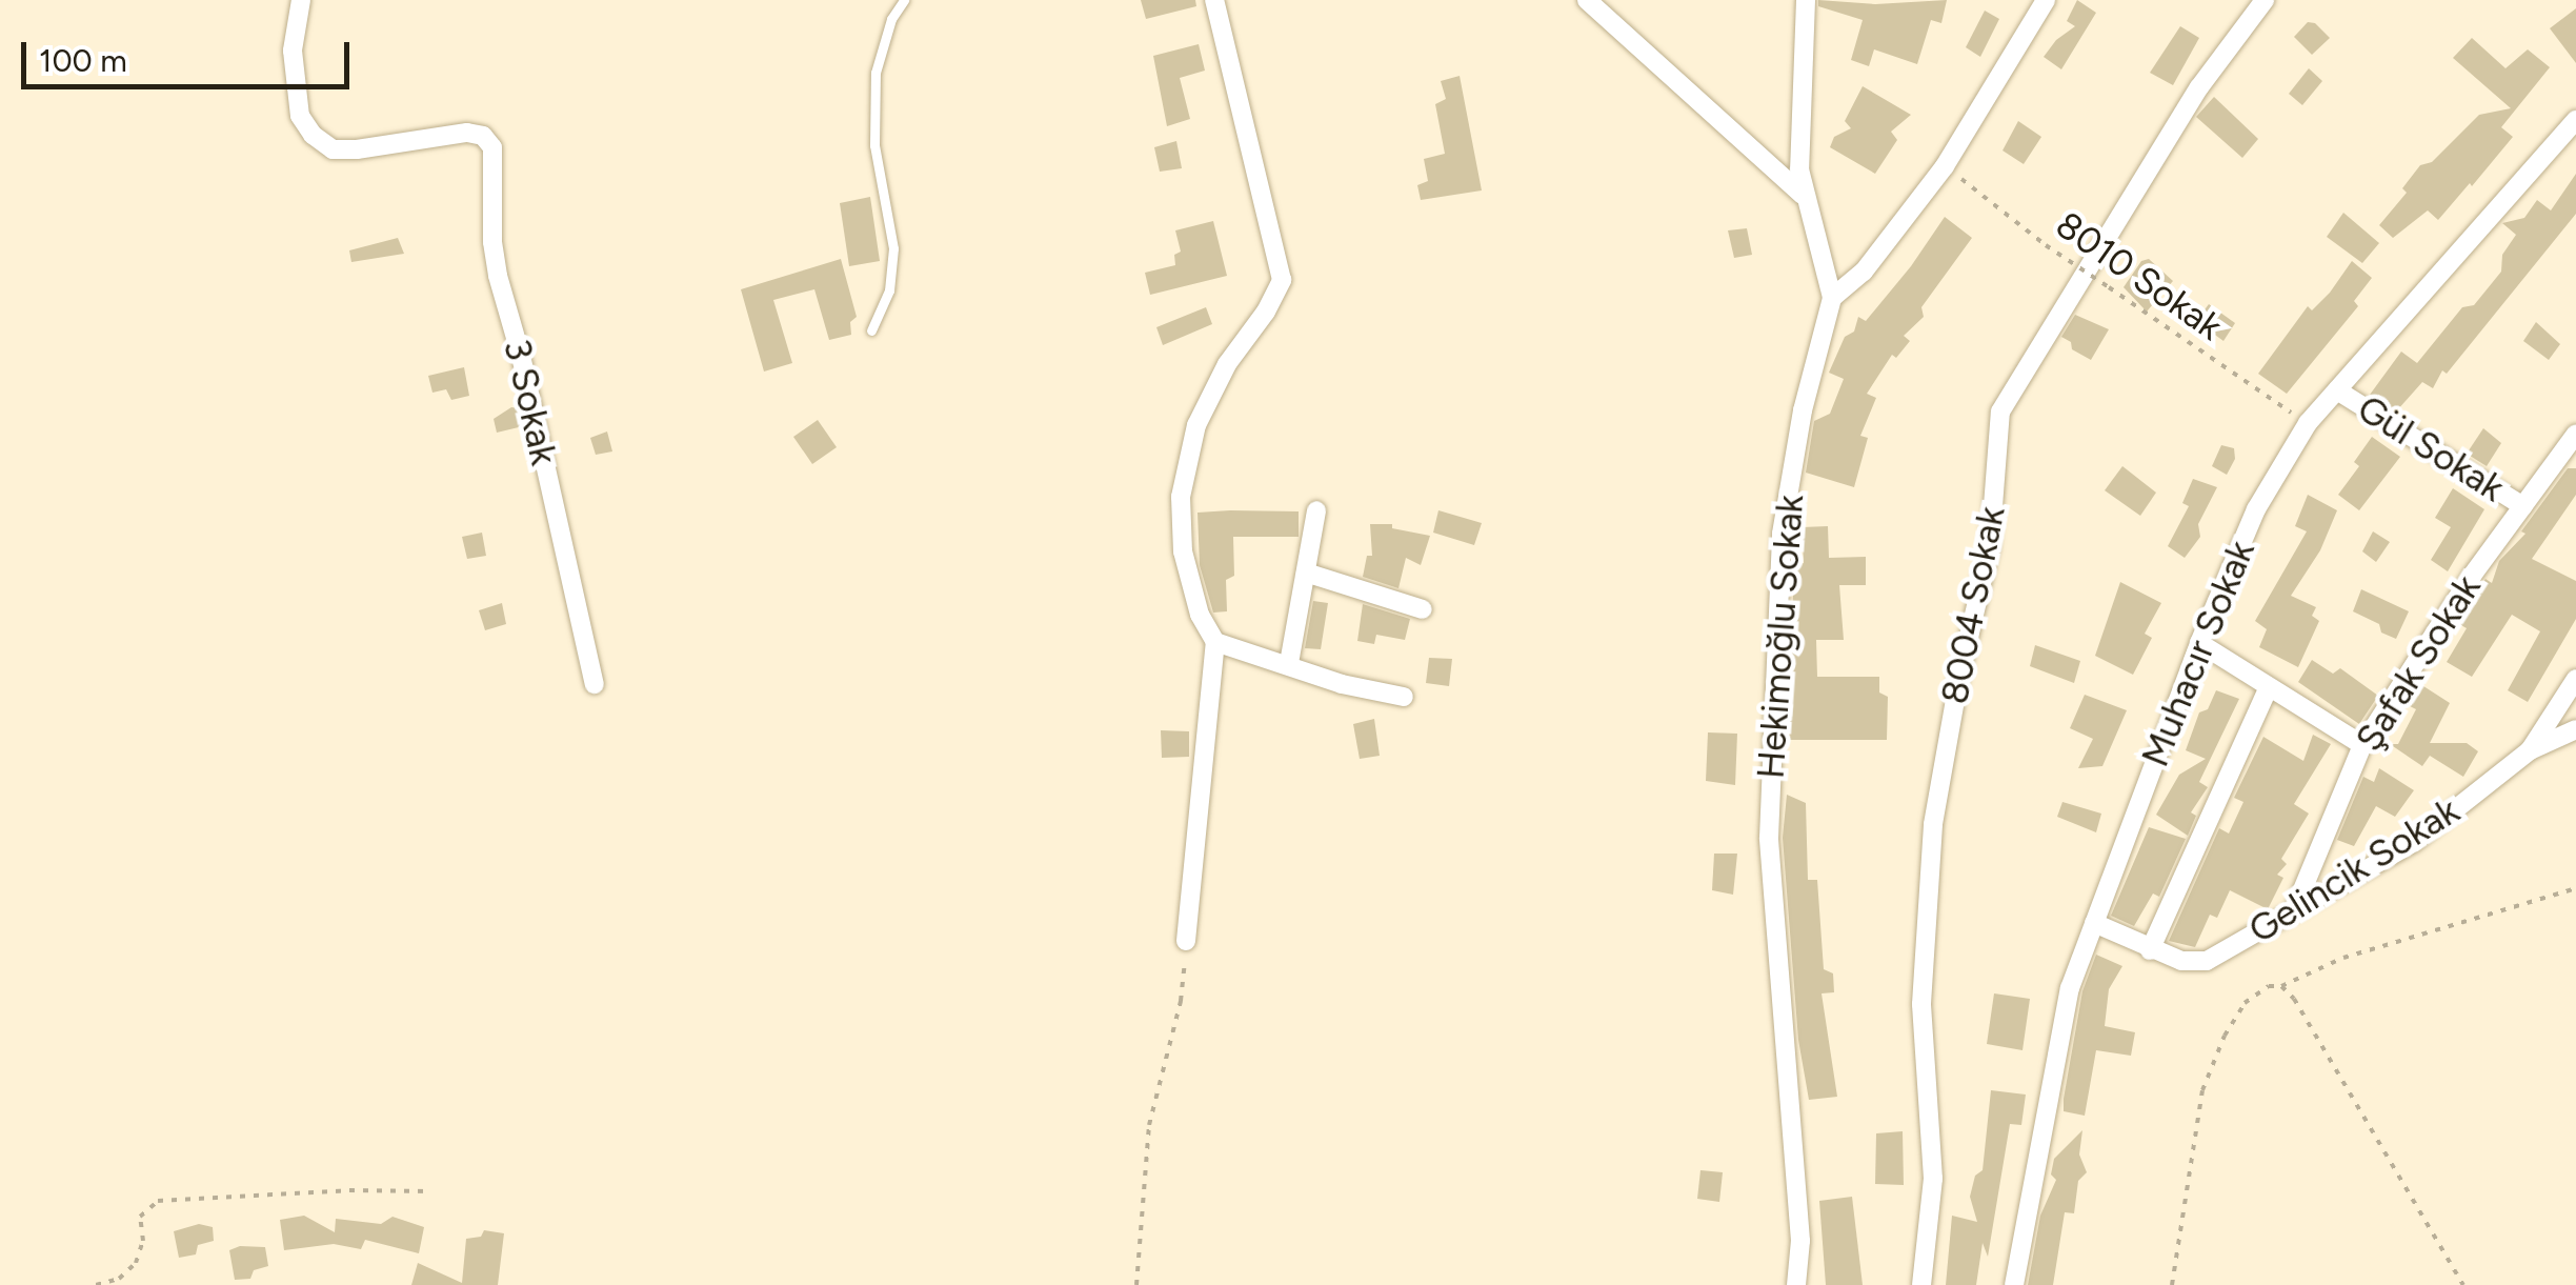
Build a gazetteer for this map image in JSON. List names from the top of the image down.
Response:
{
  "streets": {
    "street": [
      "3 Sokak",
      "Gül Sokak",
      "8004 Sokak",
      "Hekimoğlu Sokak",
      "Muhacır Sokak",
      "Şafak Sokak",
      "Gelincik Sokak"
    ],
    "path": ["8010 Sokak"]
  },
  "crossings": [
    ["8010 Sokak", "Muhacır Sokak"],
    ["Gül Sokak", "Muhacır Sokak"],
    ["Gül Sokak", "Şafak Sokak"],
    ["Şafak Sokak", "Gelincik Sokak"]
  ],
  "scale_bar": "100 m"
}
